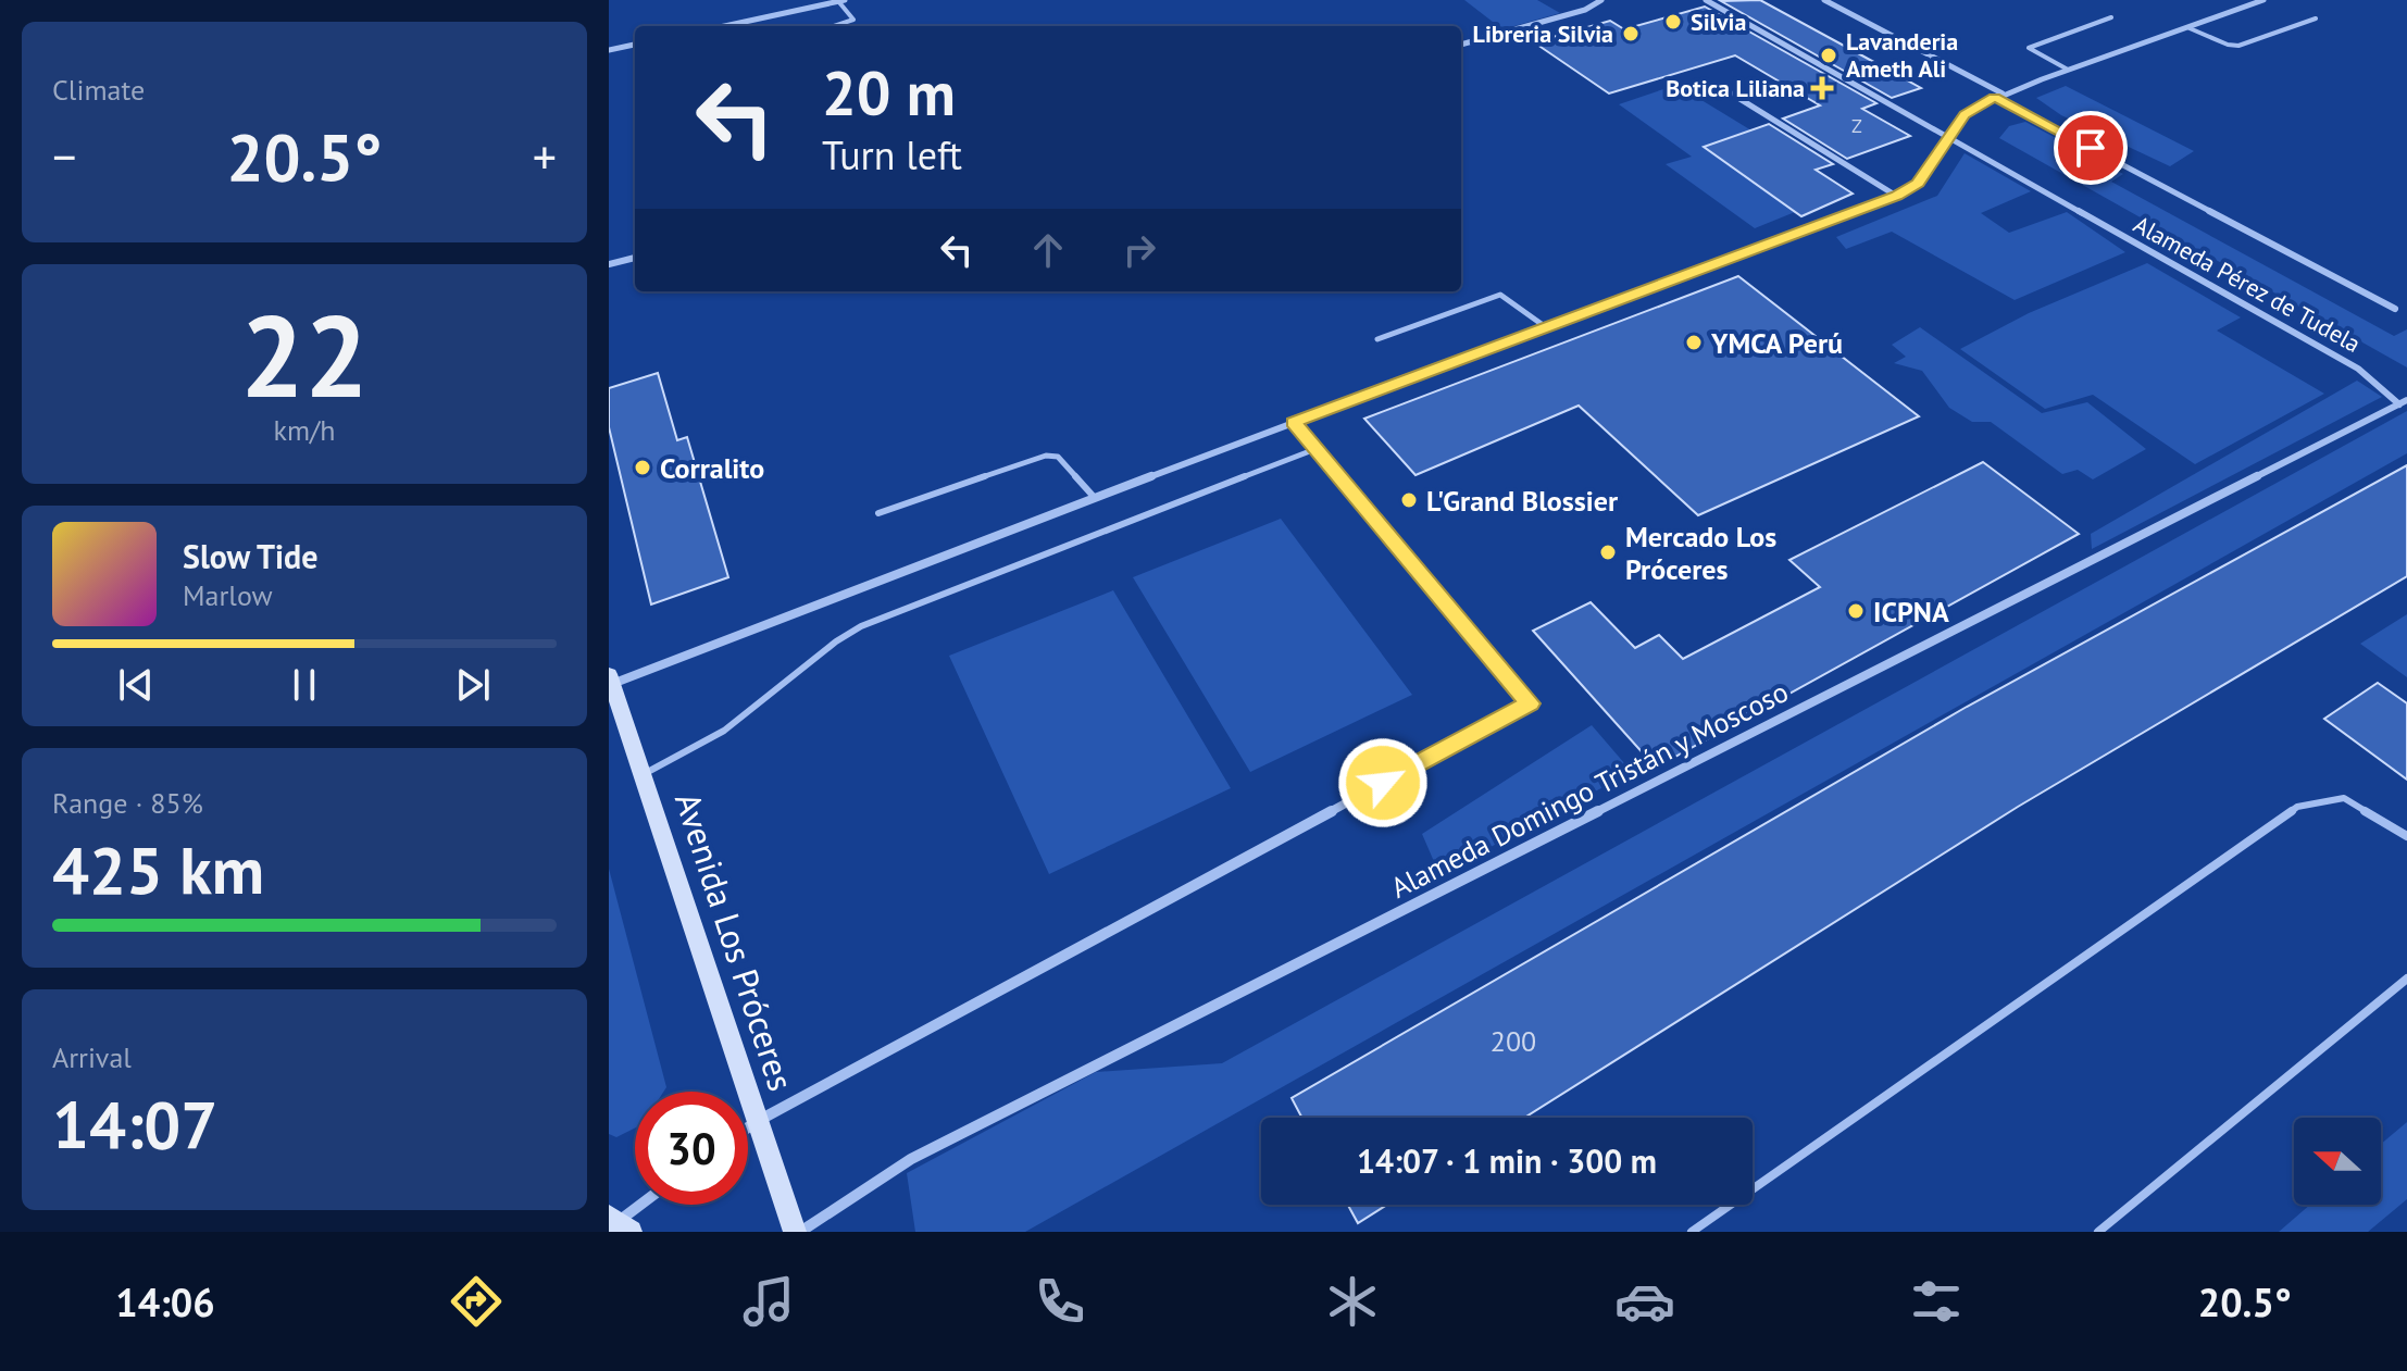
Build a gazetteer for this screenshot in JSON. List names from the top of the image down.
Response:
{
  "streets": {
    "main road": ["Avenida Los Próceres"],
    "street": ["Alameda Pérez de Tudela", "Alameda Domingo Tristán y Moscoso"]
  },
  "crossings": [
    ["Alameda Pérez de Tudela", "Alameda Domingo Tristán y Moscoso"],
    ["Alameda Domingo Tristán y Moscoso", "Avenida Los Próceres"]
  ],
  "places": {
    "other": [
      "Silvia",
      "Libreria Silvia",
      "Lavanderia Ameth Ali",
      "YMCA Perú",
      "Corralito",
      "L'Grand Blossier",
      "Mercado Los Próceres",
      "ICPNA"
    ],
    "health": ["Botica Liliana"]
  },
  "house_numbers": ["Z", "200"],
  "north": "left",
  "page": {
    "tile": [
      "Climate",
      ["22", "km/h"],
      ["Range · 85%", "425 km"],
      ["Arrival", "14:07"]
    ],
    "turn": ["20 m", "Turn left"],
    "heat": ["−", "20.5°", "+"],
    "song": ["Slow Tide", "Marlow"],
    "limit": "30",
    "trip": "14:07 · 1 min · 300 m",
    "tabs": ["14:06", "20.5°"]
  }
}
